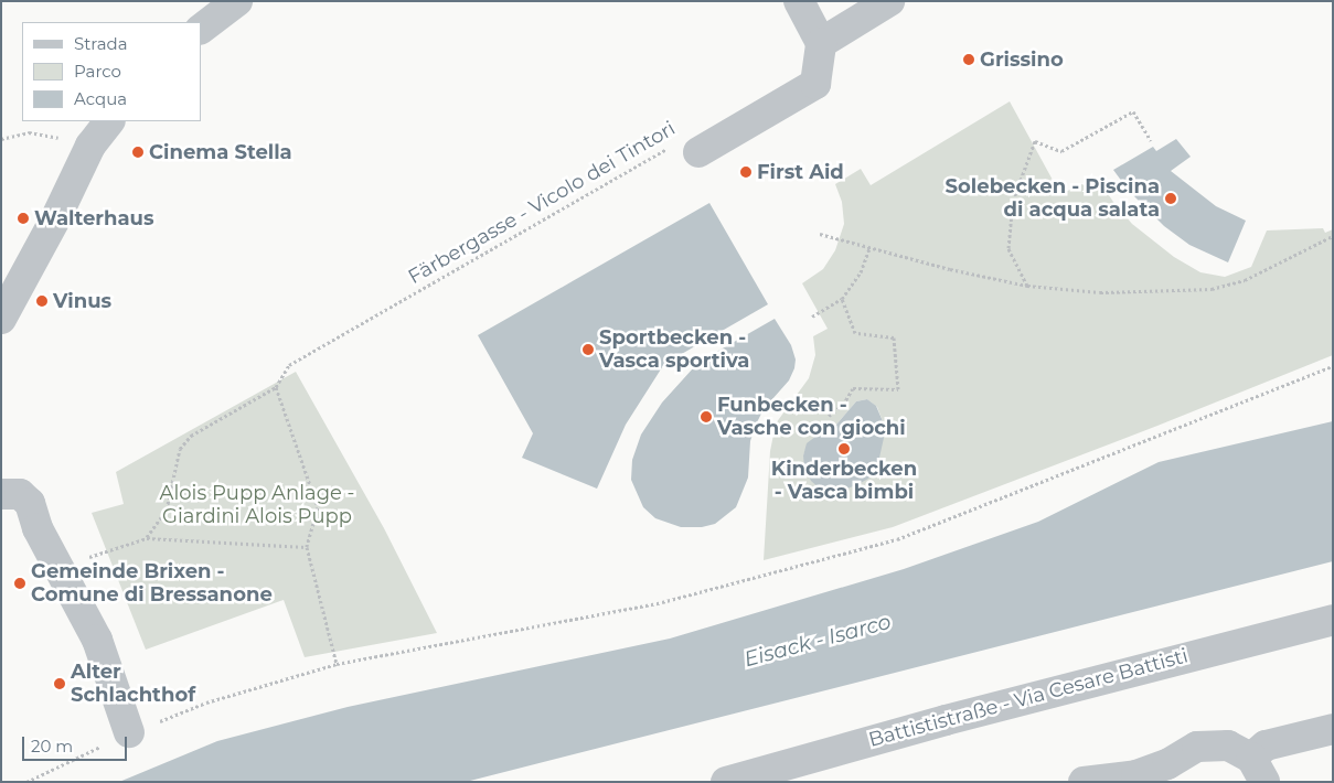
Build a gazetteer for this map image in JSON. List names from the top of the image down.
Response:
{
  "streets": {
    "street": ["Battististraße - Via Cesare Battisti"],
    "path": ["Färbergasse - Vicolo dei Tintori"]
  },
  "water": ["Eisack - Isarco"],
  "parks": ["Alois Pupp Anlage - Giardini Alois Pupp"],
  "places": [
    "Grissino",
    "Cinema Stella",
    "First Aid",
    "Solebecken - Piscina di acqua salata",
    "Walterhaus",
    "Vinus",
    "Sportbecken - Vasca sportiva",
    "Funbecken - Vasche con giochi",
    "Kinderbecken - Vasca bimbi",
    "Gemeinde Brixen - Comune di Bressanone",
    "Alter Schlachthof"
  ],
  "legend": ["Strada", "Parco", "Acqua"],
  "scale_bar": "20 m"
}
